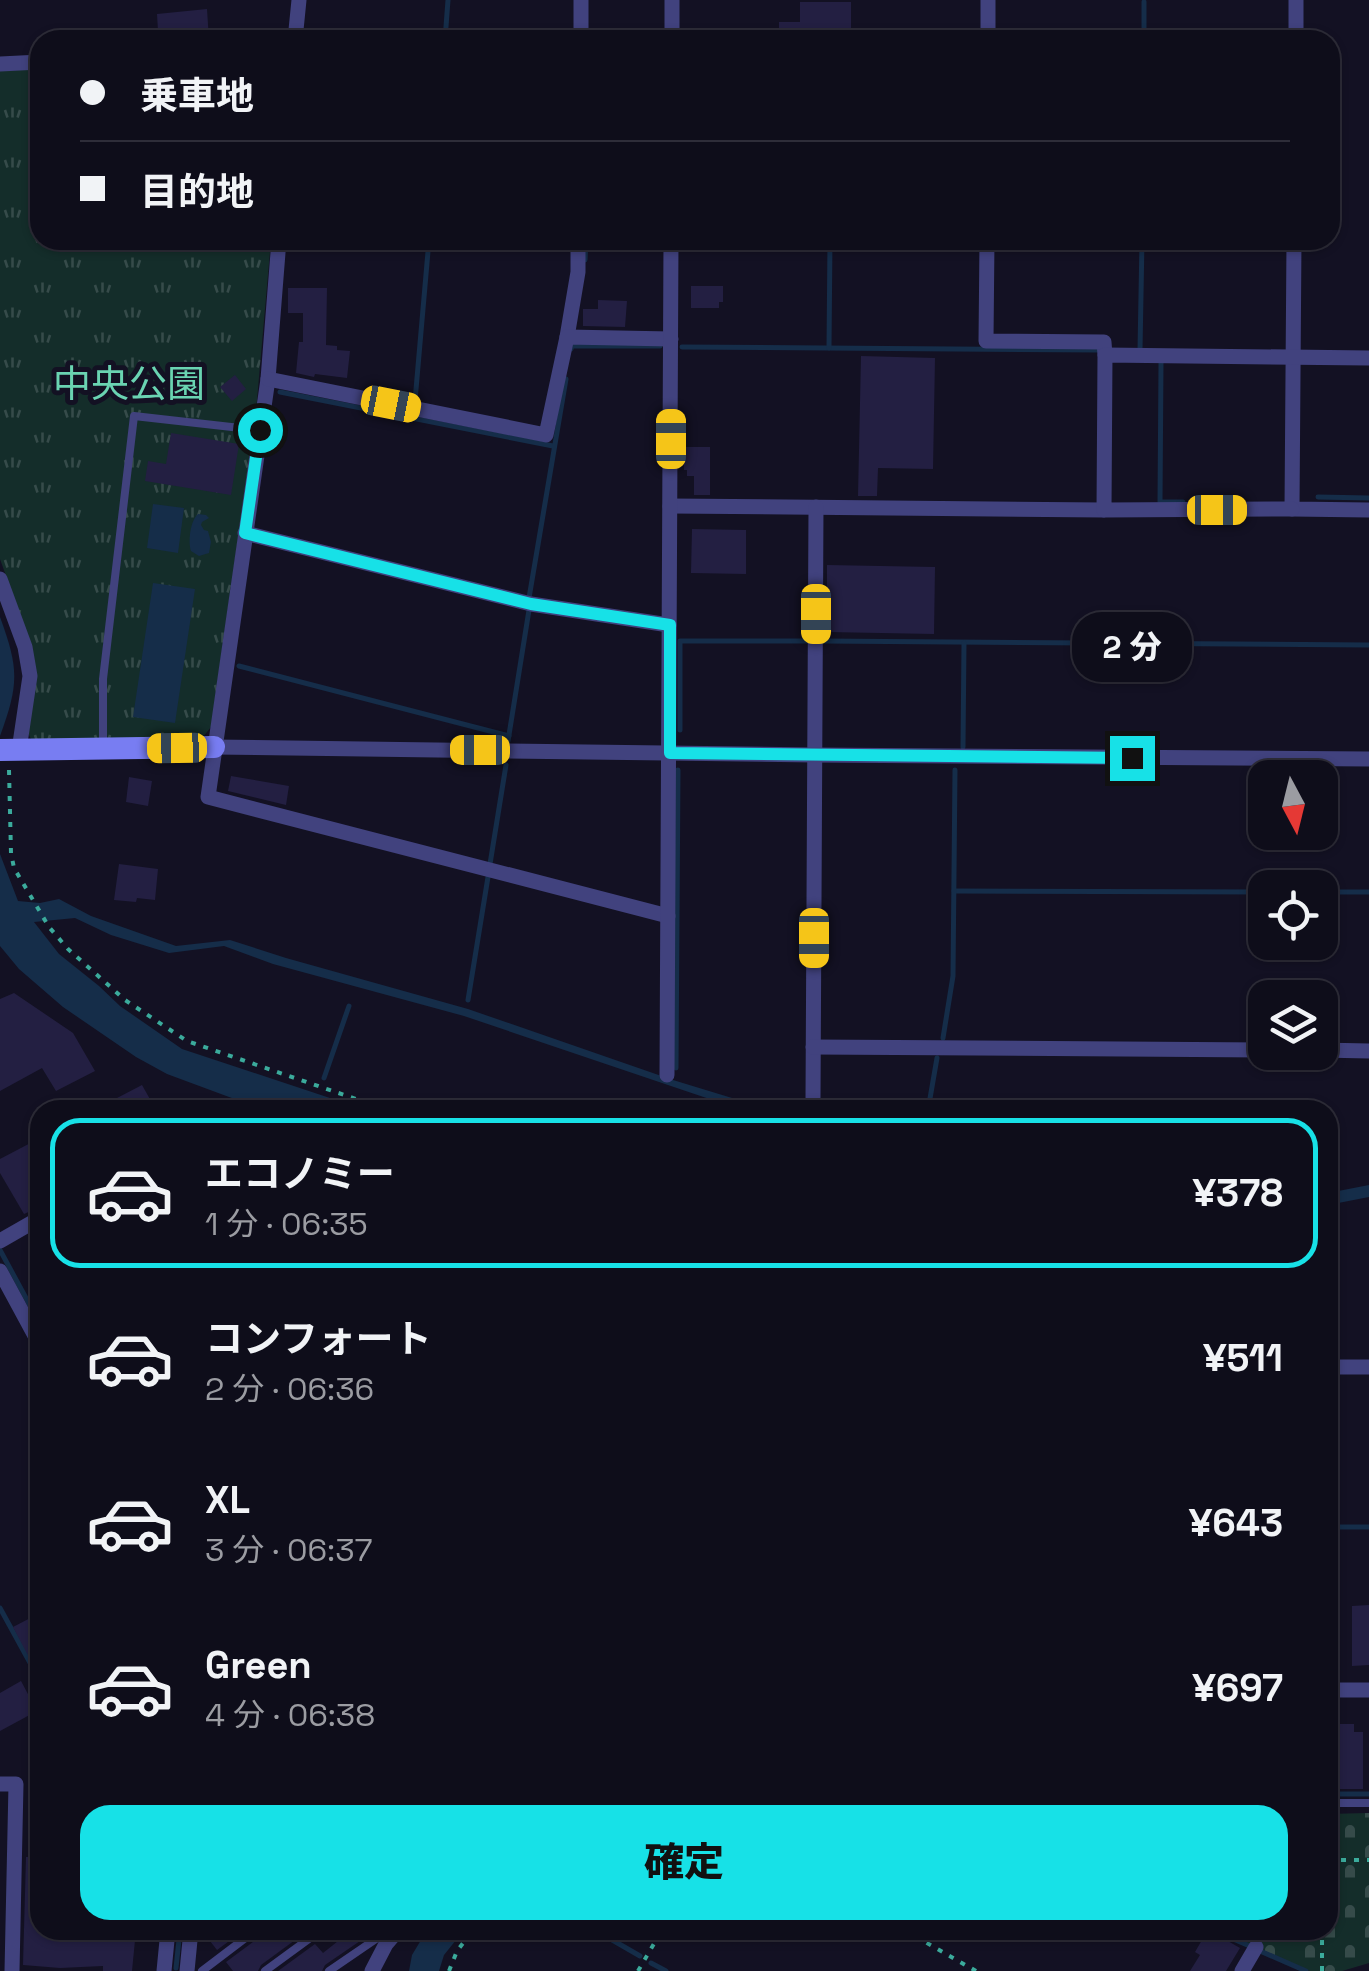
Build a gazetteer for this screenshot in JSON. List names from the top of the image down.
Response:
{
  "parks": ["中央公園"],
  "north": "bottom",
  "page": {
    "banner": ["乗車地", "目的地"],
    "bubble": "2 分",
    "list": [
      {
        "name": "エコノミー",
        "note": "1 分 · 06:35",
        "value": "¥378"
      },
      {
        "name": "コンフォート",
        "note": "2 分 · 06:36",
        "value": "¥511"
      },
      {
        "name": "XL",
        "note": "3 分 · 06:37",
        "value": "¥643"
      },
      {
        "name": "Green",
        "note": "4 分 · 06:38",
        "value": "¥697"
      }
    ],
    "buttons": "確定"
  }
}
